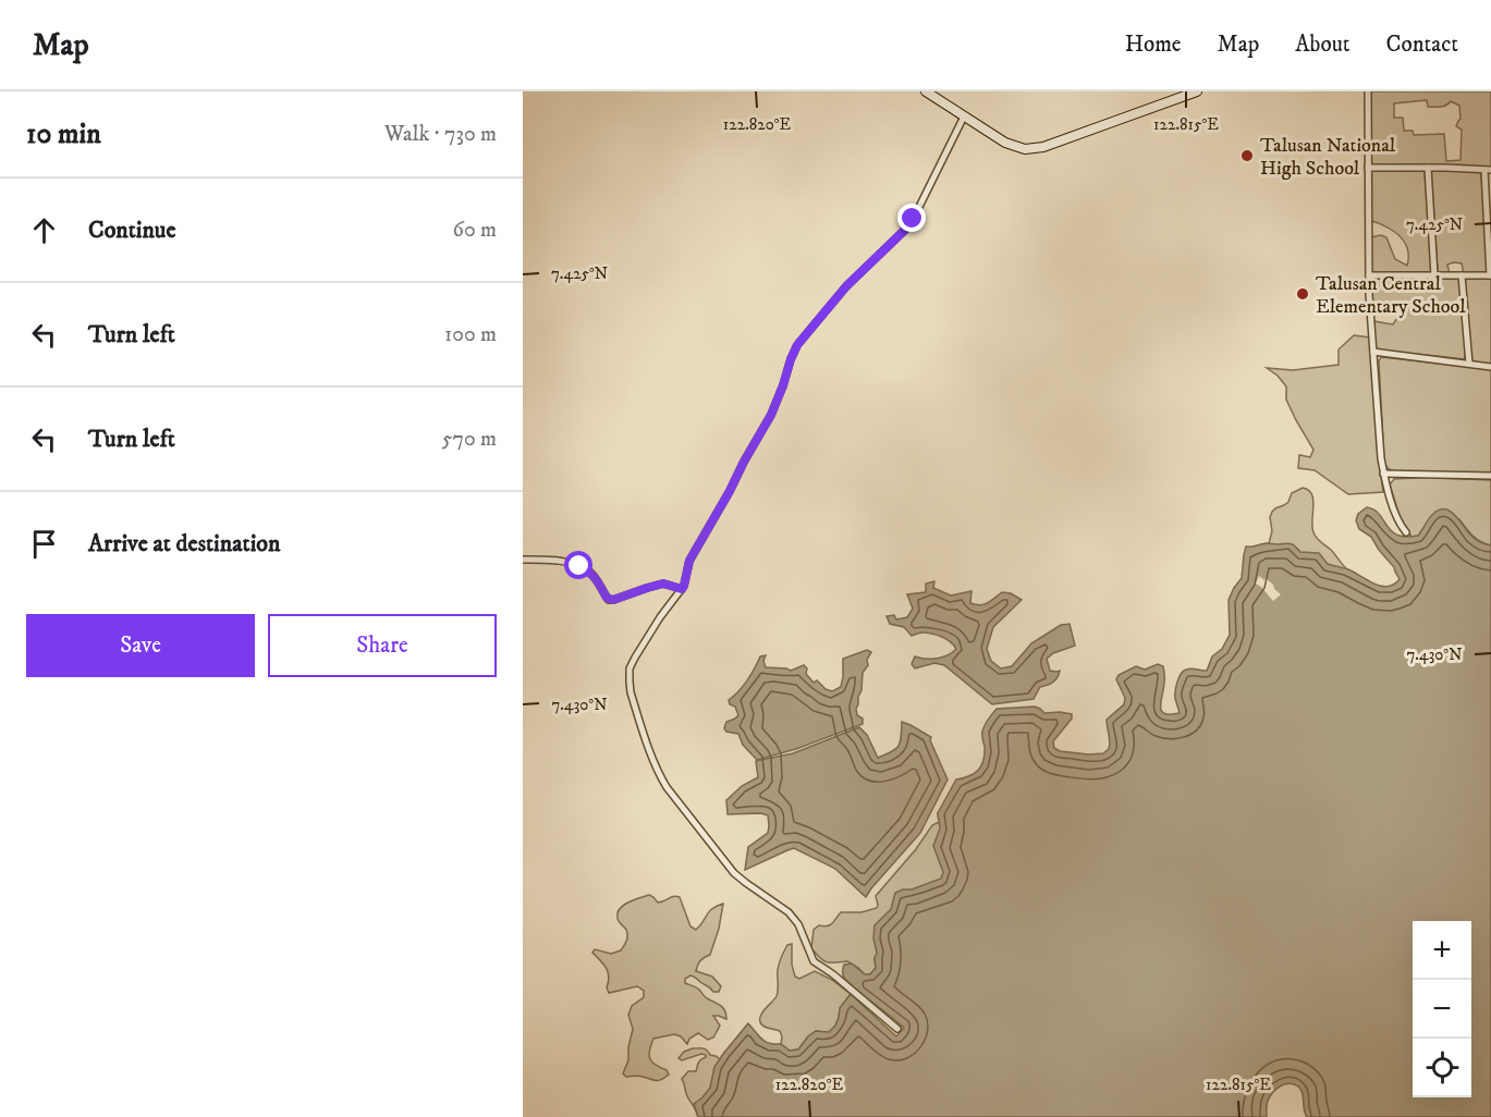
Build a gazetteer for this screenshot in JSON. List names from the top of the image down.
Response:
{
  "places": ["Talusan National High School", "Talusan Central Elementary School"],
  "page": {
    "header": "Map",
    "nav": [
      "Home",
      "Map",
      "About",
      "Contact"
    ],
    "heading": ["10 min", "Walk · 730 m"],
    "list": [
      ["Continue", "60 m"],
      ["Turn left", "100 m"],
      ["Turn left", "570 m"],
      "Arrive at destination"
    ],
    "buttons": ["Save", "Share"],
    "map_buttons": ["+", "−"]
  },
  "coordinates": [
    "122.820°E",
    "122.815°E",
    "7.425°N",
    "7.430°N"
  ]
}
